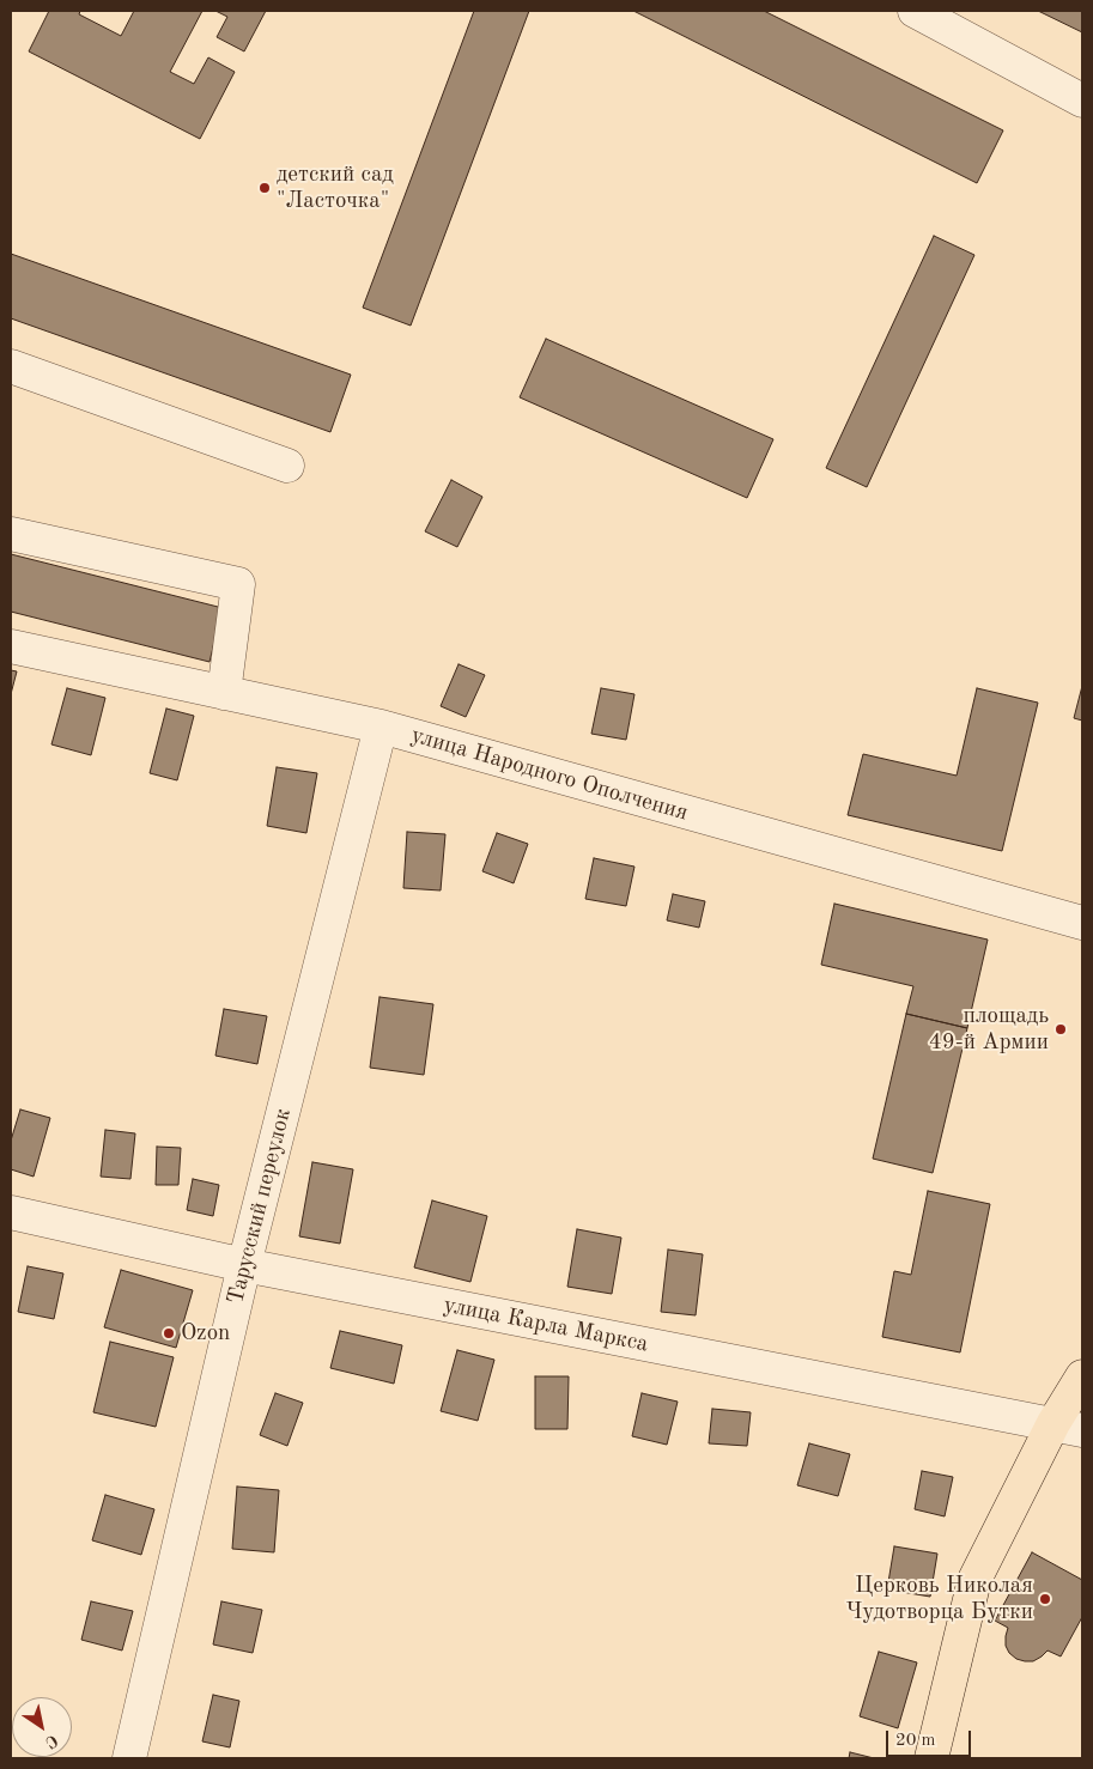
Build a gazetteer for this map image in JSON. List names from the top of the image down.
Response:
{
  "streets": {
    "street": ["улица Народного Ополчения", "Тарусский переулок", "улица Карла Маркса"]
  },
  "crossings": [
    ["улица Народного Ополчения", "Тарусский переулок"],
    ["Тарусский переулок", "улица Карла Маркса"]
  ],
  "places": [
    "детский сад \"Ласточка\"",
    "площадь 49-й Армии",
    "Ozon",
    "Церковь Николая Чудотворца Бутки"
  ],
  "scale_bar": "20 m",
  "north": "bottom right"
}
